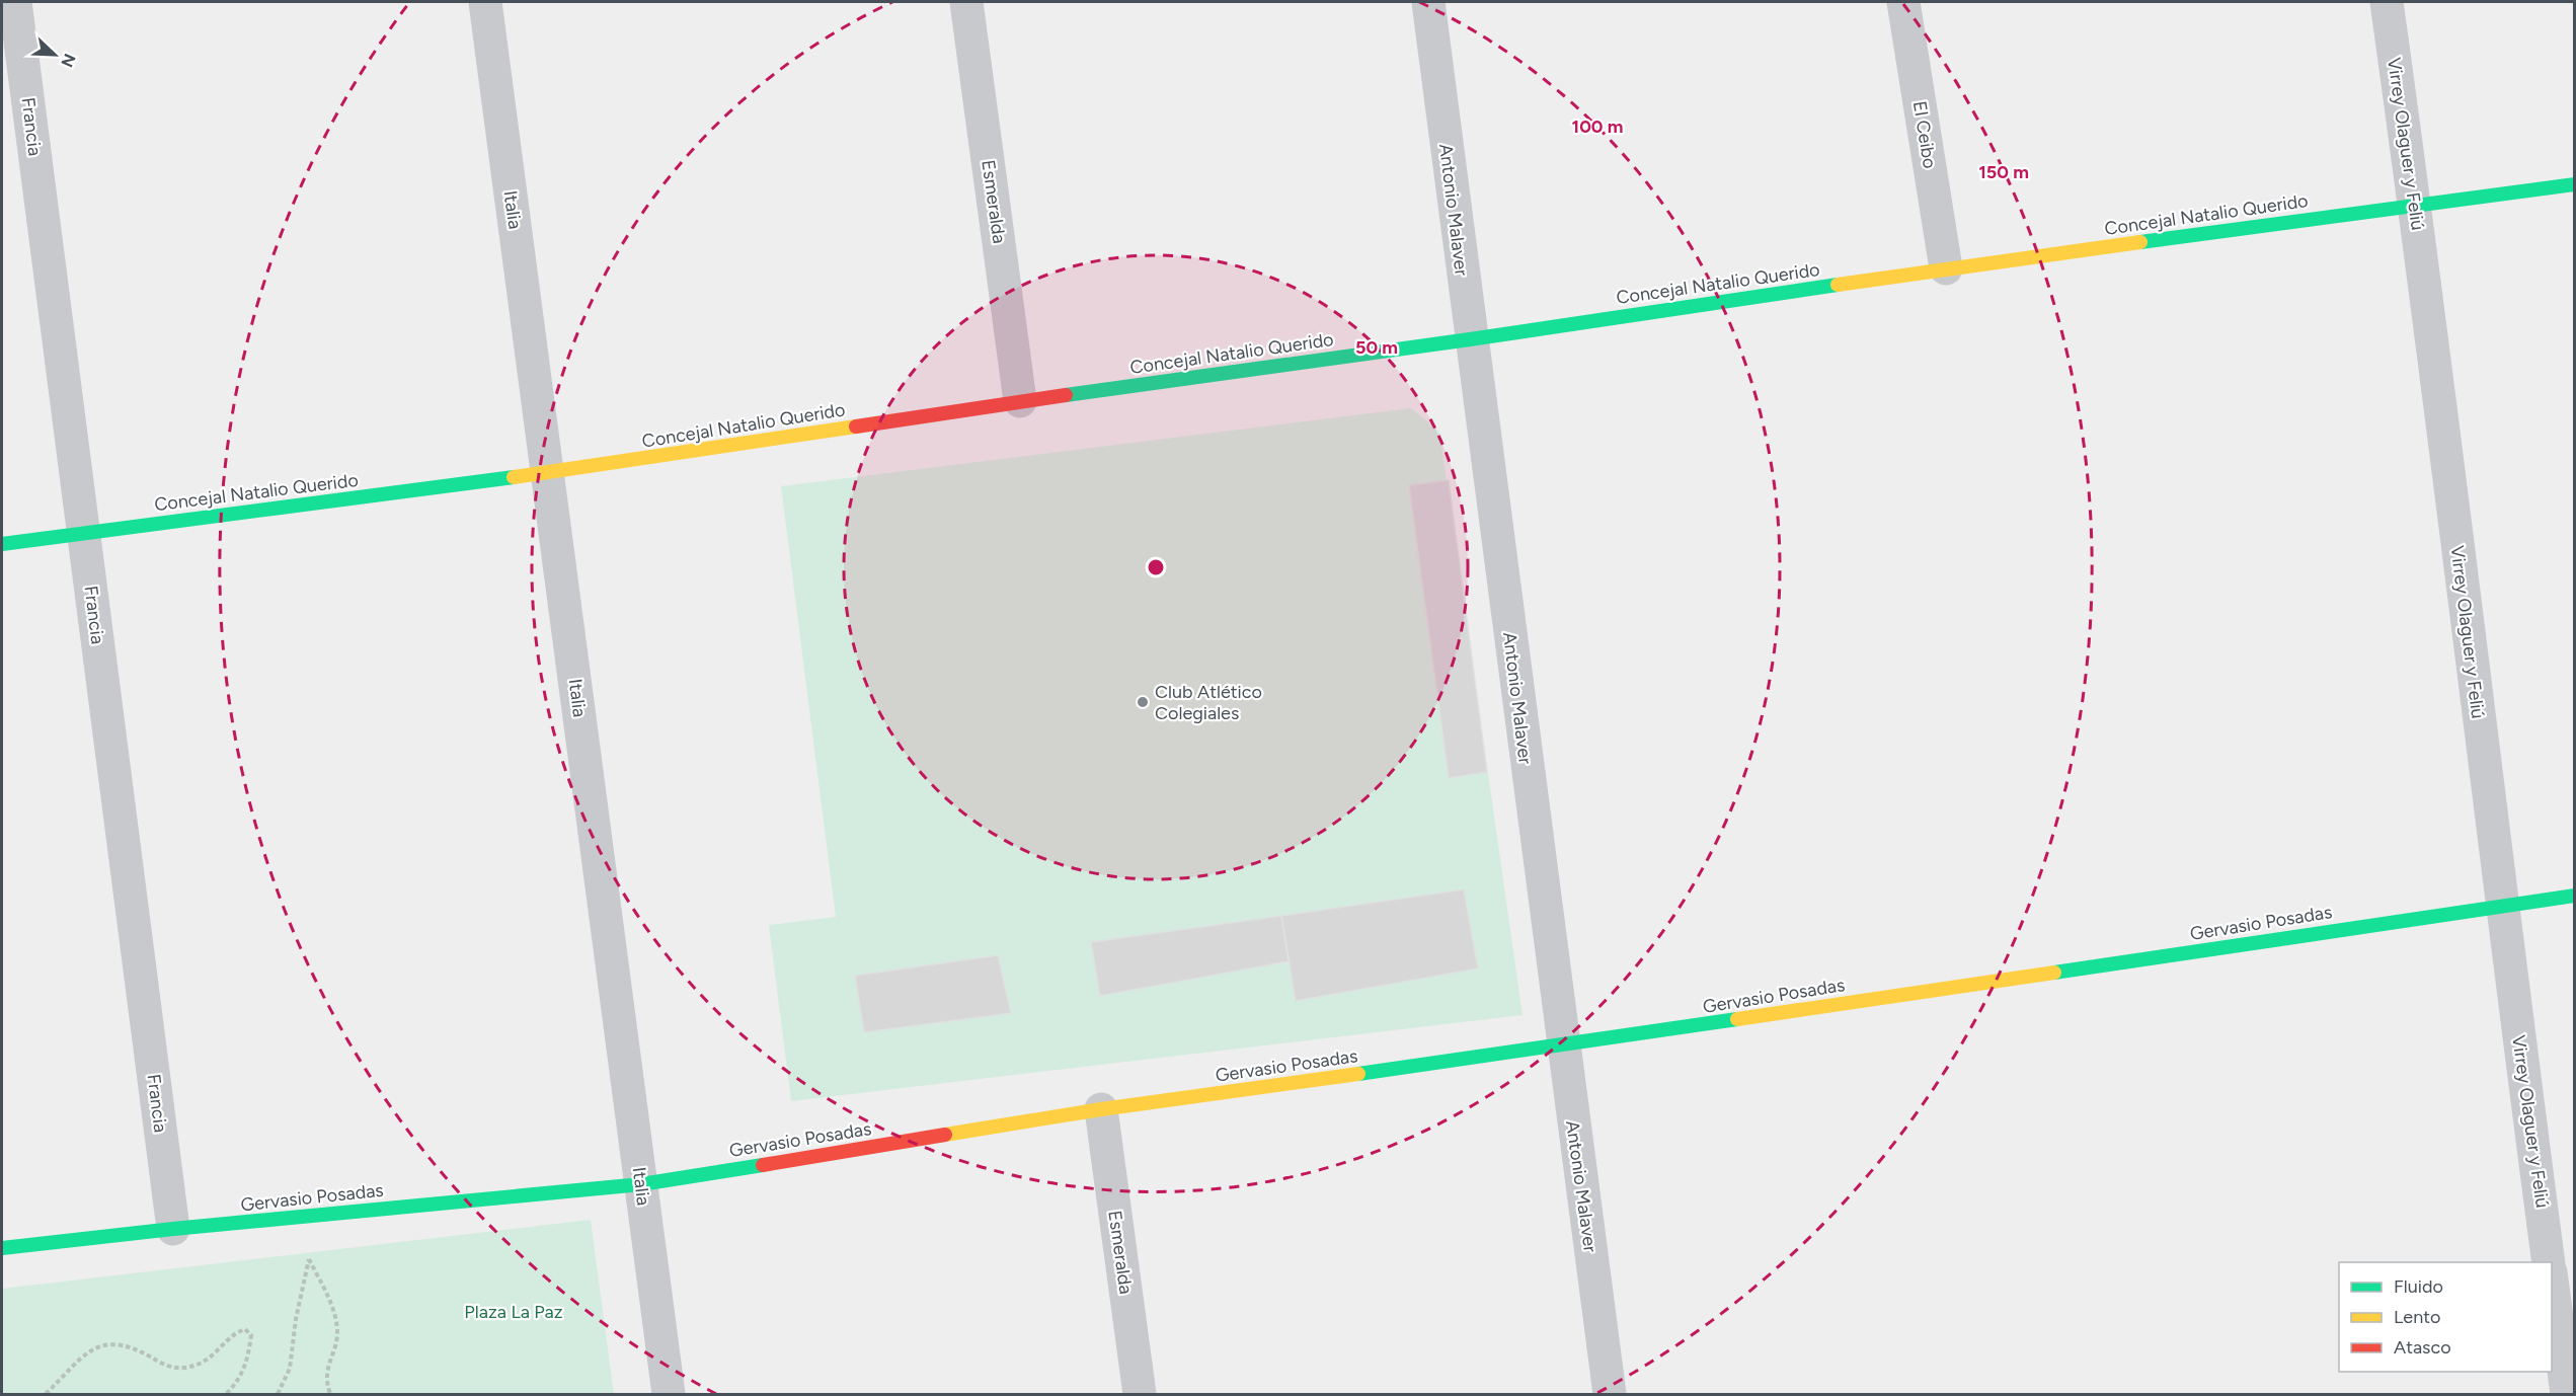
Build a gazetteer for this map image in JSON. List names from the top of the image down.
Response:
{
  "streets": {
    "street": [
      "Francia",
      "El Ceibo",
      "Virrey Olaguer y Feliú",
      "Esmeralda",
      "Italia",
      "Antonio Malaver",
      "Concejal Natalio Querido",
      "Gervasio Posadas"
    ]
  },
  "crossings": [
    ["Francia", "Concejal Natalio Querido"],
    ["Francia", "Gervasio Posadas"],
    ["El Ceibo", "Concejal Natalio Querido"],
    ["Virrey Olaguer y Feliú", "Concejal Natalio Querido"],
    ["Virrey Olaguer y Feliú", "Gervasio Posadas"],
    ["Esmeralda", "Concejal Natalio Querido"],
    ["Esmeralda", "Gervasio Posadas"],
    ["Italia", "Concejal Natalio Querido"],
    ["Italia", "Gervasio Posadas"],
    ["Antonio Malaver", "Concejal Natalio Querido"],
    ["Antonio Malaver", "Gervasio Posadas"]
  ],
  "parks": ["Plaza La Paz"],
  "places": ["Club Atlético Colegiales"],
  "legend": ["Fluido", "Lento", "Atasco"],
  "north": "bottom right",
  "rings": ["100 m", "150 m", "50 m"]
}
